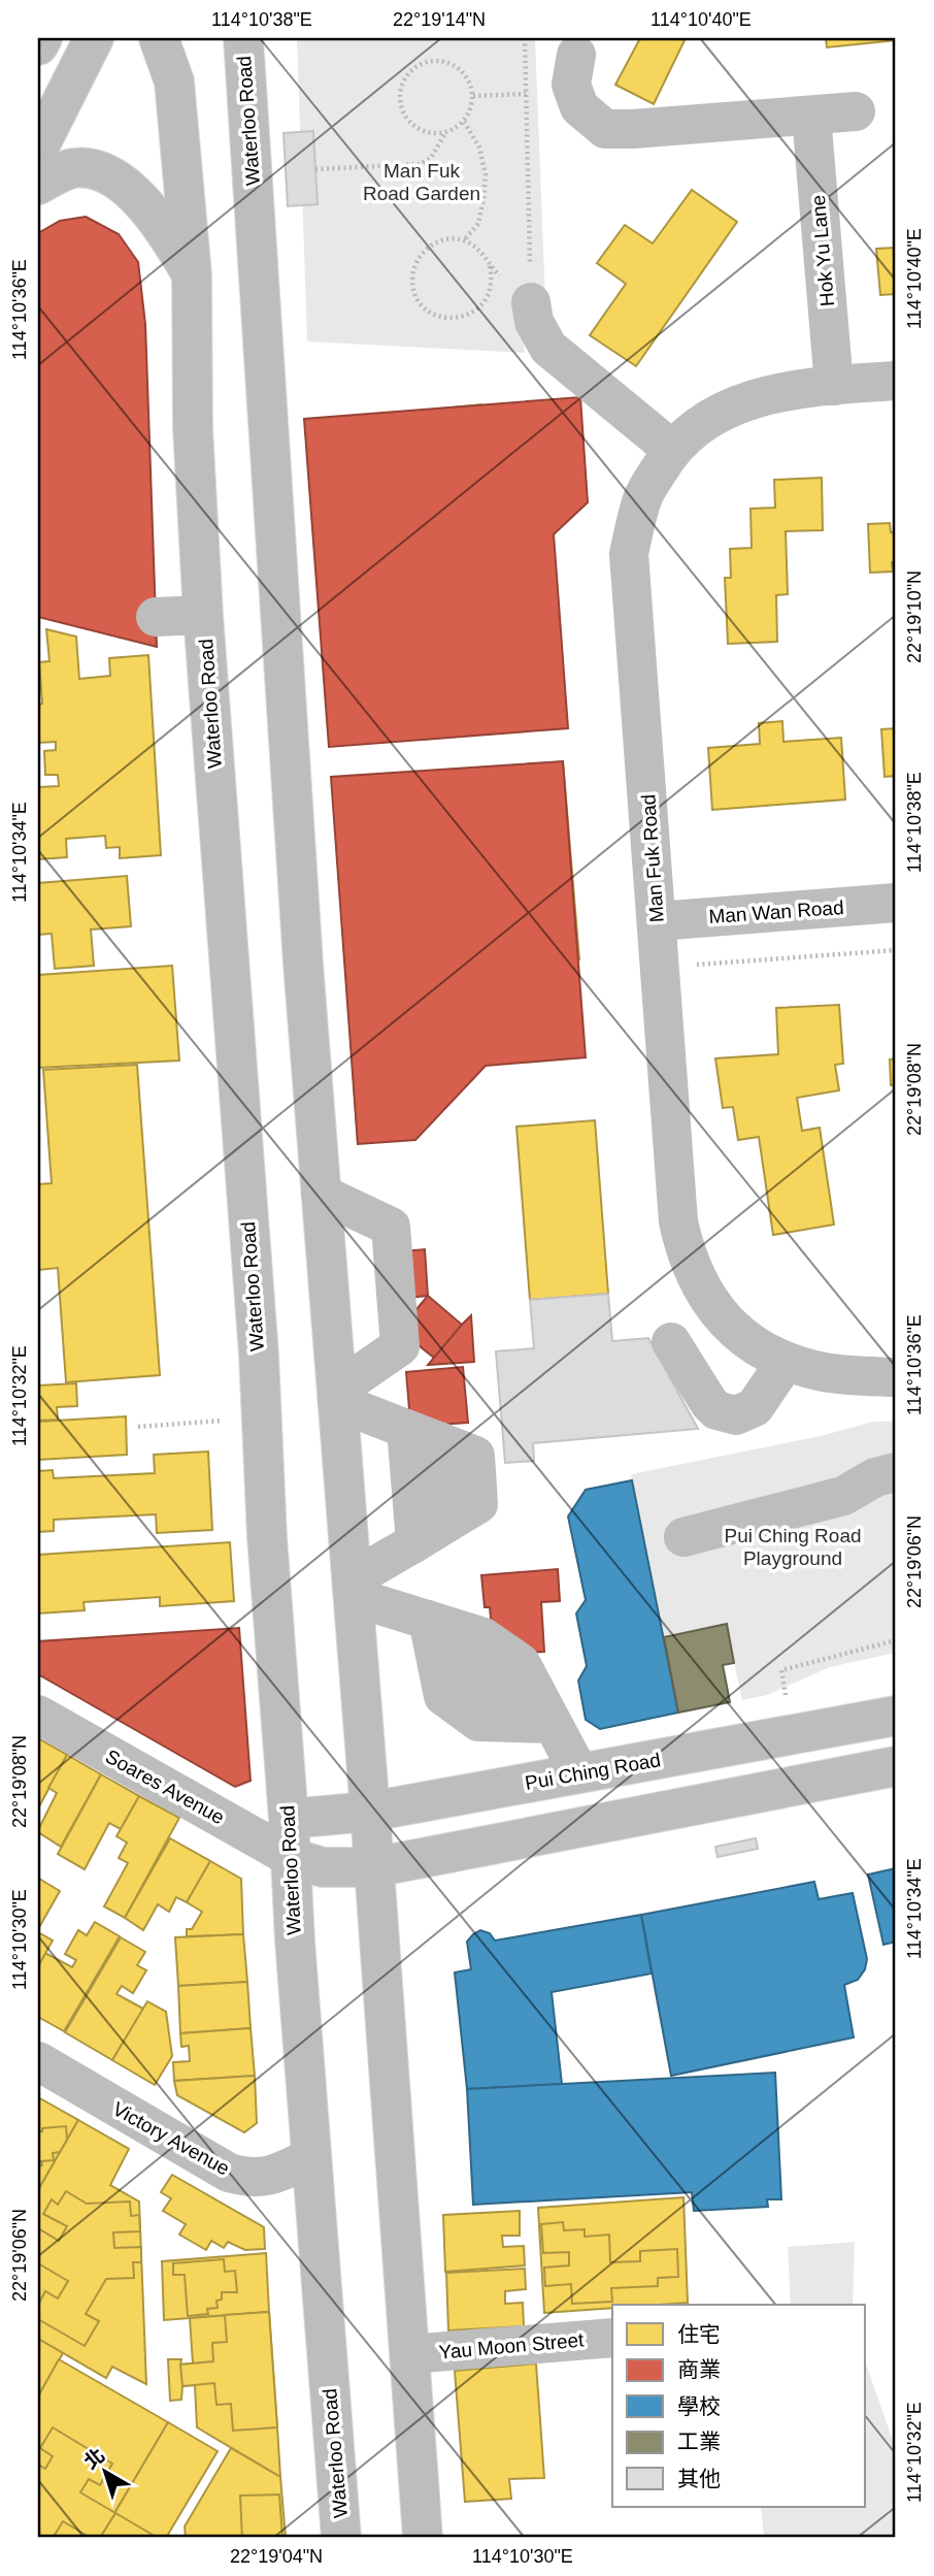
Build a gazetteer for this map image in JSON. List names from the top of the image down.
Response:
{
  "streets": {
    "main road": [
      "Waterloo Road",
      "Hok Yu Lane",
      "Man Fuk Road",
      "Man Wan Road",
      "Pui Ching Road",
      "Soares Avenue",
      "Victory Avenue",
      "Yau Moon Street"
    ]
  },
  "crossings": [
    ["Waterloo Road", "Pui Ching Road"],
    ["Waterloo Road", "Soares Avenue"],
    ["Waterloo Road", "Victory Avenue"],
    ["Waterloo Road", "Yau Moon Street"],
    ["Hok Yu Lane", "Man Fuk Road"],
    ["Man Fuk Road", "Man Wan Road"]
  ],
  "parks": ["Man Fuk Road Garden", "Pui Ching Road Playground"],
  "legend": [
    "住宅",
    "商業",
    "學校",
    "工業",
    "其他"
  ],
  "north": "top left",
  "coordinates": [
    "114°10'38\"E",
    "22°19'14\"N",
    "114°10'40\"E",
    "114°10'36\"E",
    "22°19'10\"N",
    "114°10'34\"E",
    "22°19'08\"N",
    "114°10'32\"E",
    "22°19'06\"N",
    "114°10'30\"E",
    "22°19'04\"N"
  ]
}
